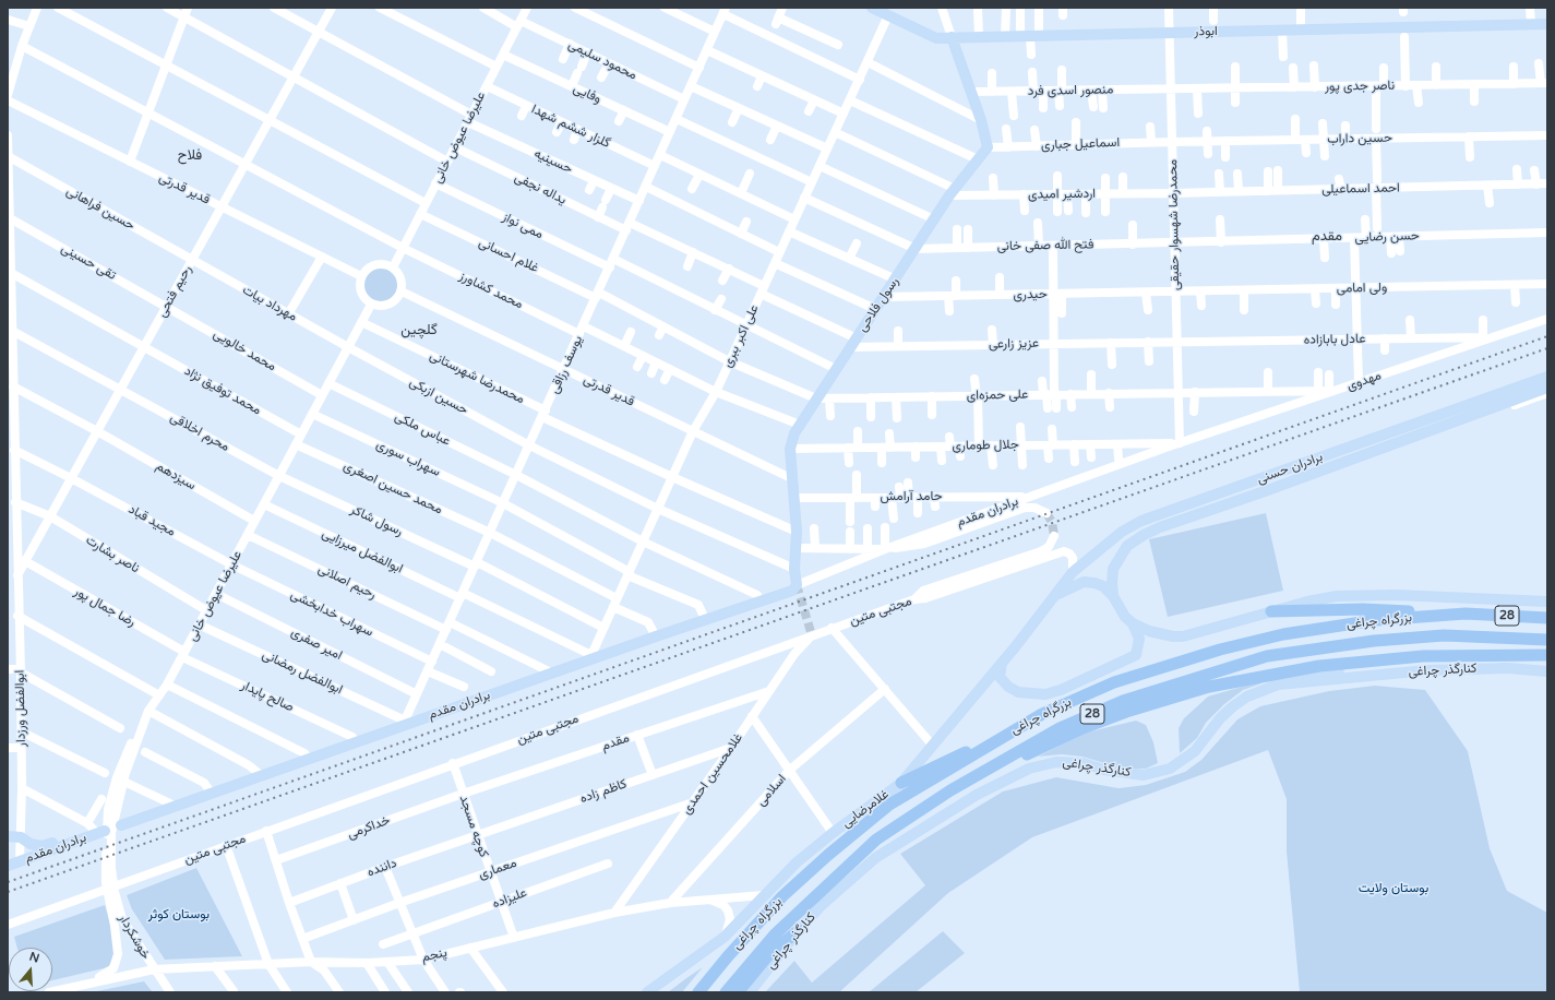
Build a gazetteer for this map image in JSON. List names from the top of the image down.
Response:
{
  "streets": {
    "highway": ["28", "بزرگراه چراغی"],
    "main road": [
      "ابوذر",
      "رسول فلاحی",
      "برادران حسنی",
      "برادران مقدم",
      "کنارگذر چراغی",
      "غلامرضایی"
    ],
    "street": [
      "محمود سلیمی",
      "ناصر جدی پور",
      "منصور اسدی فرد",
      "وفایی",
      "گلزار ششم شهدا",
      "علیرضا عیوض خانی",
      "حسین داراب",
      "اسماعیل جباری",
      "حسینیه",
      "قدیر قدرتی",
      "یداله نجفی",
      "احمد اسماعیلی",
      "اردشیر امیدی",
      "حسین فراهانی",
      "محمدرضا شهسوار حقیقی",
      "ممی نواز",
      "حسن رضایی",
      "فتح الله صفی خانی",
      "غلام احسانی",
      "تقی حسینی",
      "ولی امامی",
      "محمد کشاورز",
      "رحیم فتحی",
      "حیدری",
      "مهرداد بیات",
      "علی اکبر ببری",
      "عادل بابازاده",
      "عزیز زارعی",
      "محمد خالویی",
      "یوسف رزاقی",
      "محمدرضا شهرستانی",
      "مهدوی",
      "محمد توفیق ‌نژاد",
      "علی حمزه‌ای",
      "حسین ازبکی",
      "عباس ملکی",
      "محرم اخلاقی",
      "جلال طوماری",
      "سهراب سوری",
      "سیزدهم",
      "محمد حسین اصغری",
      "حامد آرامش",
      "مجید قباد",
      "رسول شاکر",
      "ابوالفضل میرزایی",
      "ناصر بشارت",
      "رحیم اصلانی",
      "رضا جمال پور",
      "مجتبی متین",
      "سهراب خدابخشی",
      "امیر صفری",
      "ابوالفضل رمضانی",
      "صالح پایدار",
      "ابوالفضل ورزدار",
      "مقدم",
      "غلامحسین احمدی",
      "اسلامی",
      "کاظم زاده",
      "کوچه مسجد",
      "خداکرمی",
      "داننده",
      "معماری",
      "علیزاده",
      "خوشکردار",
      "پنجم"
    ]
  },
  "crossings": [
    ["ابوذر", "محمدرضا شهسوار حقیقی"],
    ["ابوذر", "علی اکبر ببری"],
    ["محمود سلیمی", "علیرضا عیوض خانی"],
    ["محمود سلیمی", "یوسف رزاقی"],
    ["ناصر جدی پور", "منصور اسدی فرد"],
    ["ناصر جدی پور", "محمدرضا شهسوار حقیقی"],
    ["منصور اسدی فرد", "محمدرضا شهسوار حقیقی"],
    ["وفایی", "علیرضا عیوض خانی"],
    ["وفایی", "یوسف رزاقی"],
    ["گلزار ششم شهدا", "علیرضا عیوض خانی"],
    ["گلزار ششم شهدا", "یوسف رزاقی"],
    ["علیرضا عیوض خانی", "حسینیه"],
    ["علیرضا عیوض خانی", "قدیر قدرتی"],
    ["علیرضا عیوض خانی", "یداله نجفی"],
    ["علیرضا عیوض خانی", "ممی نواز"],
    ["علیرضا عیوض خانی", "غلام احسانی"],
    ["علیرضا عیوض خانی", "محمد کشاورز"],
    ["علیرضا عیوض خانی", "مهرداد بیات"],
    ["علیرضا عیوض خانی", "محمد خالویی"],
    ["علیرضا عیوض خانی", "محمدرضا شهرستانی"],
    ["علیرضا عیوض خانی", "محمد توفیق ‌نژاد"],
    ["علیرضا عیوض خانی", "حسین ازبکی"],
    ["علیرضا عیوض خانی", "عباس ملکی"],
    ["علیرضا عیوض خانی", "محرم اخلاقی"],
    ["علیرضا عیوض خانی", "سهراب سوری"],
    ["علیرضا عیوض خانی", "سیزدهم"],
    ["علیرضا عیوض خانی", "محمد حسین اصغری"],
    ["علیرضا عیوض خانی", "مجید قباد"],
    ["علیرضا عیوض خانی", "رسول شاکر"],
    ["علیرضا عیوض خانی", "ابوالفضل میرزایی"],
    ["علیرضا عیوض خانی", "ناصر بشارت"],
    ["علیرضا عیوض خانی", "رحیم اصلانی"],
    ["علیرضا عیوض خانی", "رضا جمال پور"],
    ["علیرضا عیوض خانی", "سهراب خدابخشی"],
    ["علیرضا عیوض خانی", "امیر صفری"],
    ["علیرضا عیوض خانی", "ابوالفضل رمضانی"],
    ["علیرضا عیوض خانی", "صالح پایدار"],
    ["علیرضا عیوض خانی", "خوشکردار"],
    ["حسین داراب", "اسماعیل جباری"],
    ["حسین داراب", "محمدرضا شهسوار حقیقی"],
    ["اسماعیل جباری", "محمدرضا شهسوار حقیقی"],
    ["اسماعیل جباری", "رسول فلاحی"],
    ["حسینیه", "رحیم فتحی"],
    ["حسینیه", "یوسف رزاقی"],
    ["قدیر قدرتی", "رحیم فتحی"],
    ["قدیر قدرتی", "رسول فلاحی"],
    ["قدیر قدرتی", "علی اکبر ببری"],
    ["قدیر قدرتی", "یوسف رزاقی"],
    ["یداله نجفی", "رسول فلاحی"],
    ["یداله نجفی", "علی اکبر ببری"],
    ["یداله نجفی", "عزیز زارعی"],
    ["یداله نجفی", "یوسف رزاقی"],
    ["احمد اسماعیلی", "اردشیر امیدی"],
    ["احمد اسماعیلی", "محمدرضا شهسوار حقیقی"],
    ["اردشیر امیدی", "محمدرضا شهسوار حقیقی"],
    ["اردشیر امیدی", "رسول فلاحی"],
    ["حسین فراهانی", "رحیم فتحی"],
    ["حسین فراهانی", "مهرداد بیات"],
    ["حسین فراهانی", "ابوالفضل ورزدار"],
    ["محمدرضا شهسوار حقیقی", "حسن رضایی"],
    ["محمدرضا شهسوار حقیقی", "فتح الله صفی خانی"],
    ["محمدرضا شهسوار حقیقی", "ولی امامی"],
    ["محمدرضا شهسوار حقیقی", "حیدری"],
    ["محمدرضا شهسوار حقیقی", "عادل بابازاده"],
    ["محمدرضا شهسوار حقیقی", "عزیز زارعی"],
    ["محمدرضا شهسوار حقیقی", "مهدوی"],
    ["محمدرضا شهسوار حقیقی", "علی حمزه‌ای"],
    ["محمدرضا شهسوار حقیقی", "جلال طوماری"],
    ["محمدرضا شهسوار حقیقی", "برادران مقدم"],
    ["ممی نواز", "یوسف رزاقی"],
    ["حسن رضایی", "فتح الله صفی خانی"],
    ["فتح الله صفی خانی", "رسول فلاحی"],
    ["غلام احسانی", "رسول فلاحی"],
    ["غلام احسانی", "علی اکبر ببری"],
    ["غلام احسانی", "یوسف رزاقی"],
    ["غلام احسانی", "علی حمزه‌ای"],
    ["تقی حسینی", "رحیم فتحی"],
    ["تقی حسینی", "محمد خالویی"],
    ["تقی حسینی", "ابوالفضل ورزدار"],
    ["ولی امامی", "حیدری"],
    ["محمد کشاورز", "رحیم فتحی"],
    ["محمد کشاورز", "یوسف رزاقی"],
    ["رحیم فتحی", "مهرداد بیات"],
    ["رحیم فتحی", "محمد خالویی"],
    ["رحیم فتحی", "محمد توفیق ‌نژاد"],
    ["رحیم فتحی", "محرم اخلاقی"],
    ["رحیم فتحی", "سیزدهم"],
    ["رحیم فتحی", "مجید قباد"],
    ["رحیم فتحی", "ناصر بشارت"],
    ["رحیم فتحی", "رضا جمال پور"],
    ["رحیم فتحی", "ابوالفضل ورزدار"],
    ["حیدری", "رسول فلاحی"],
    ["مهرداد بیات", "حسین ازبکی"],
    ["رسول فلاحی", "عزیز زارعی"],
    ["رسول فلاحی", "محمدرضا شهرستانی"],
    ["رسول فلاحی", "علی حمزه‌ای"],
    ["رسول فلاحی", "جلال طوماری"],
    ["رسول فلاحی", "حامد آرامش"],
    ["رسول فلاحی", "برادران مقدم"],
    ["علی اکبر ببری", "محمدرضا شهرستانی"],
    ["علی اکبر ببری", "عباس ملکی"],
    ["علی اکبر ببری", "سهراب سوری"],
    ["علی اکبر ببری", "محمد حسین اصغری"],
    ["علی اکبر ببری", "برادران مقدم"],
    ["علی اکبر ببری", "رسول شاکر"],
    ["علی اکبر ببری", "ابوالفضل میرزایی"],
    ["عادل بابازاده", "عزیز زارعی"],
    ["عادل بابازاده", "مهدوی"],
    ["یوسف رزاقی", "محمدرضا شهرستانی"],
    ["یوسف رزاقی", "حسین ازبکی"],
    ["یوسف رزاقی", "عباس ملکی"],
    ["یوسف رزاقی", "سهراب سوری"],
    ["یوسف رزاقی", "محمد حسین اصغری"],
    ["یوسف رزاقی", "برادران مقدم"],
    ["یوسف رزاقی", "رسول شاکر"],
    ["یوسف رزاقی", "ابوالفضل میرزایی"],
    ["یوسف رزاقی", "رحیم اصلانی"],
    ["یوسف رزاقی", "سهراب خدابخشی"],
    ["یوسف رزاقی", "امیر صفری"],
    ["یوسف رزاقی", "ابوالفضل رمضانی"],
    ["مهدوی", "علی حمزه‌ای"],
    ["مهدوی", "جلال طوماری"],
    ["مهدوی", "برادران مقدم"],
    ["محمد توفیق ‌نژاد", "ابوالفضل ورزدار"],
    ["عباس ملکی", "برادران مقدم"],
    ["محرم اخلاقی", "رسول شاکر"],
    ["محرم اخلاقی", "ابوالفضل ورزدار"],
    ["جلال طوماری", "برادران مقدم"],
    ["سهراب سوری", "برادران مقدم"],
    ["برادران حسنی", "مجتبی متین"],
    ["برادران حسنی", "غلامرضایی"],
    ["سیزدهم", "ابوالفضل ورزدار"],
    ["محمد حسین اصغری", "برادران مقدم"],
    ["حامد آرامش", "برادران مقدم"],
    ["برادران مقدم", "ابوالفضل میرزایی"],
    ["برادران مقدم", "رحیم اصلانی"],
    ["برادران مقدم", "ابوالفضل رمضانی"],
    ["برادران مقدم", "صالح پایدار"],
    ["برادران مقدم", "ابوالفضل ورزدار"],
    ["مجید قباد", "سهراب خدابخشی"],
    ["مجید قباد", "ابوالفضل ورزدار"],
    ["ناصر بشارت", "ابوالفضل ورزدار"],
    ["رضا جمال پور", "صالح پایدار"],
    ["مجتبی متین", "غلامحسین احمدی"],
    ["مجتبی متین", "کوچه مسجد"],
    ["مقدم", "غلامحسین احمدی"],
    ["مقدم", "کوچه مسجد"],
    ["مقدم", "خداکرمی"],
    ["غلامحسین احمدی", "کاظم زاده"],
    ["غلامحسین احمدی", "معماری"],
    ["غلامحسین احمدی", "پنجم"],
    ["اسلامی", "پنجم"],
    ["کاظم زاده", "کوچه مسجد"],
    ["کاظم زاده", "داننده"],
    ["غلامرضایی", "پنجم"],
    ["کوچه مسجد", "خداکرمی"],
    ["کوچه مسجد", "داننده"],
    ["کوچه مسجد", "معماری"],
    ["کوچه مسجد", "علیزاده"],
    ["کوچه مسجد", "پنجم"],
    ["خوشکردار", "پنجم"]
  ],
  "districts": ["فلاح", "مقدم", "گلچین"],
  "parks": ["بوستان ولایت", "بوستان کوثر"],
  "north": "top"
}
